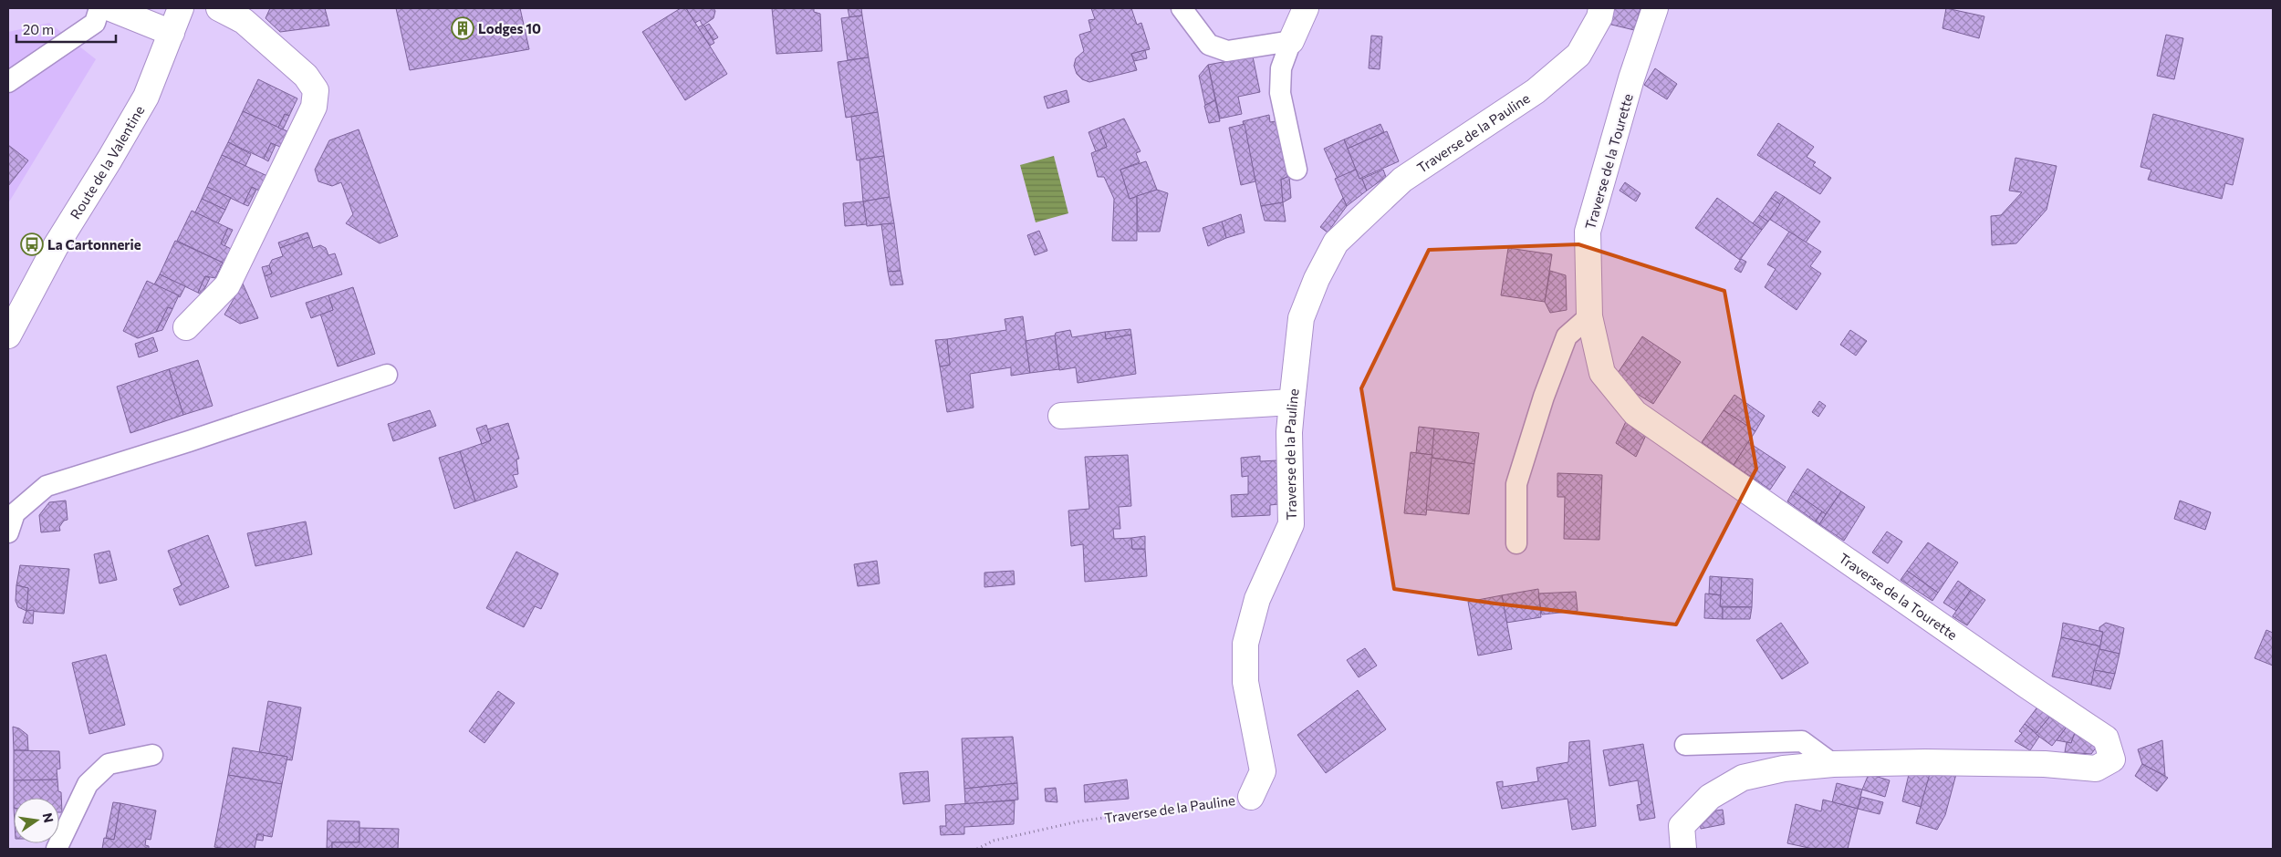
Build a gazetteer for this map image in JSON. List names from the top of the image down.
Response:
{
  "streets": {
    "street": ["Traverse de la Pauline", "Traverse de la Tourette", "Route de la Valentine"]
  },
  "places": {
    "building": ["Lodges 10"],
    "bus stop": ["La Cartonnerie"]
  },
  "scale_bar": "20 m",
  "north": "right"
}
